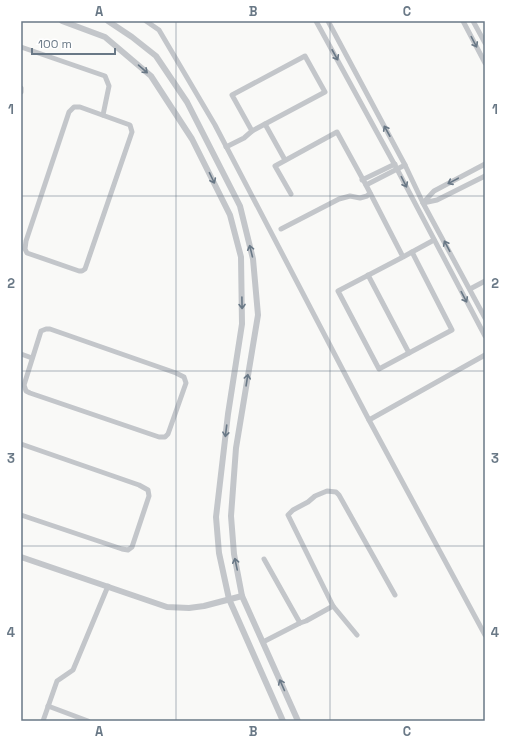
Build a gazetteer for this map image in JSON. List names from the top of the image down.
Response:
{
  "scale_bar": "100 m",
  "grid": {
    "columns": ["A", "B", "C"],
    "rows": [
      "1",
      "2",
      "3",
      "4"
    ]
  }
}
